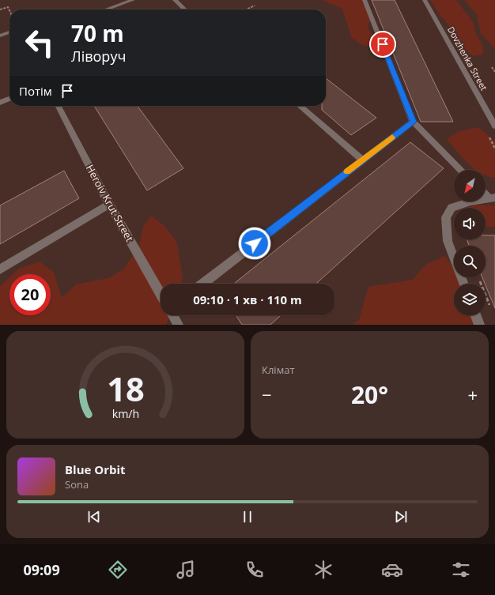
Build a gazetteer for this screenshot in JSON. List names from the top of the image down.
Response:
{
  "streets": {
    "street": ["Dovzhenka Street", "Heroiv Krut Street"]
  },
  "north": "bottom left",
  "page": {
    "turn": ["70 m", "Ліворуч"],
    "then": "Потім",
    "limit": "20",
    "trip": "09:10 · 1 хв · 110 m",
    "tile": "Клімат",
    "heat": ["−", "20°", "+"],
    "song": ["Blue Orbit", "Sona"],
    "tabs": "09:09",
    "gauge": ["18", "km/h"]
  }
}
